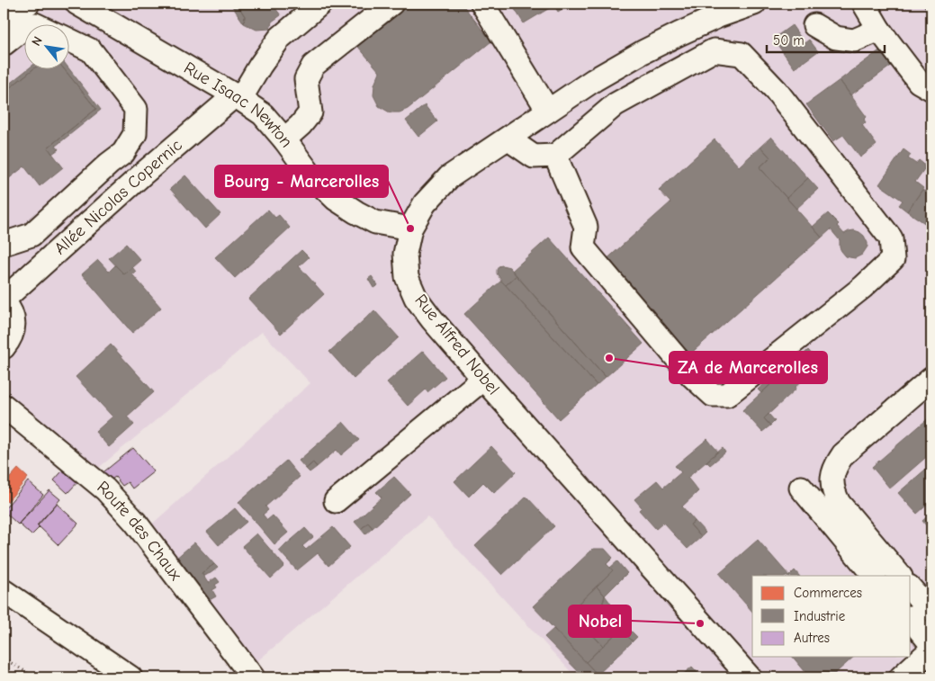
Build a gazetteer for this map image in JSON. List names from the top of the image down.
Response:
{
  "streets": {
    "street": [
      "Rue Isaac Newton",
      "Allée Nicolas Copernic",
      "Rue Alfred Nobel",
      "Route des Chaux"
    ]
  },
  "crossings": [
    ["Rue Isaac Newton", "Allée Nicolas Copernic"],
    ["Rue Isaac Newton", "Rue Alfred Nobel"]
  ],
  "places": ["Bourg - Marcerolles", "ZA de Marcerolles", "Nobel"],
  "legend": ["Commerces", "Industrie", "Autres"],
  "scale_bar": "50 m",
  "north": "top left"
}
